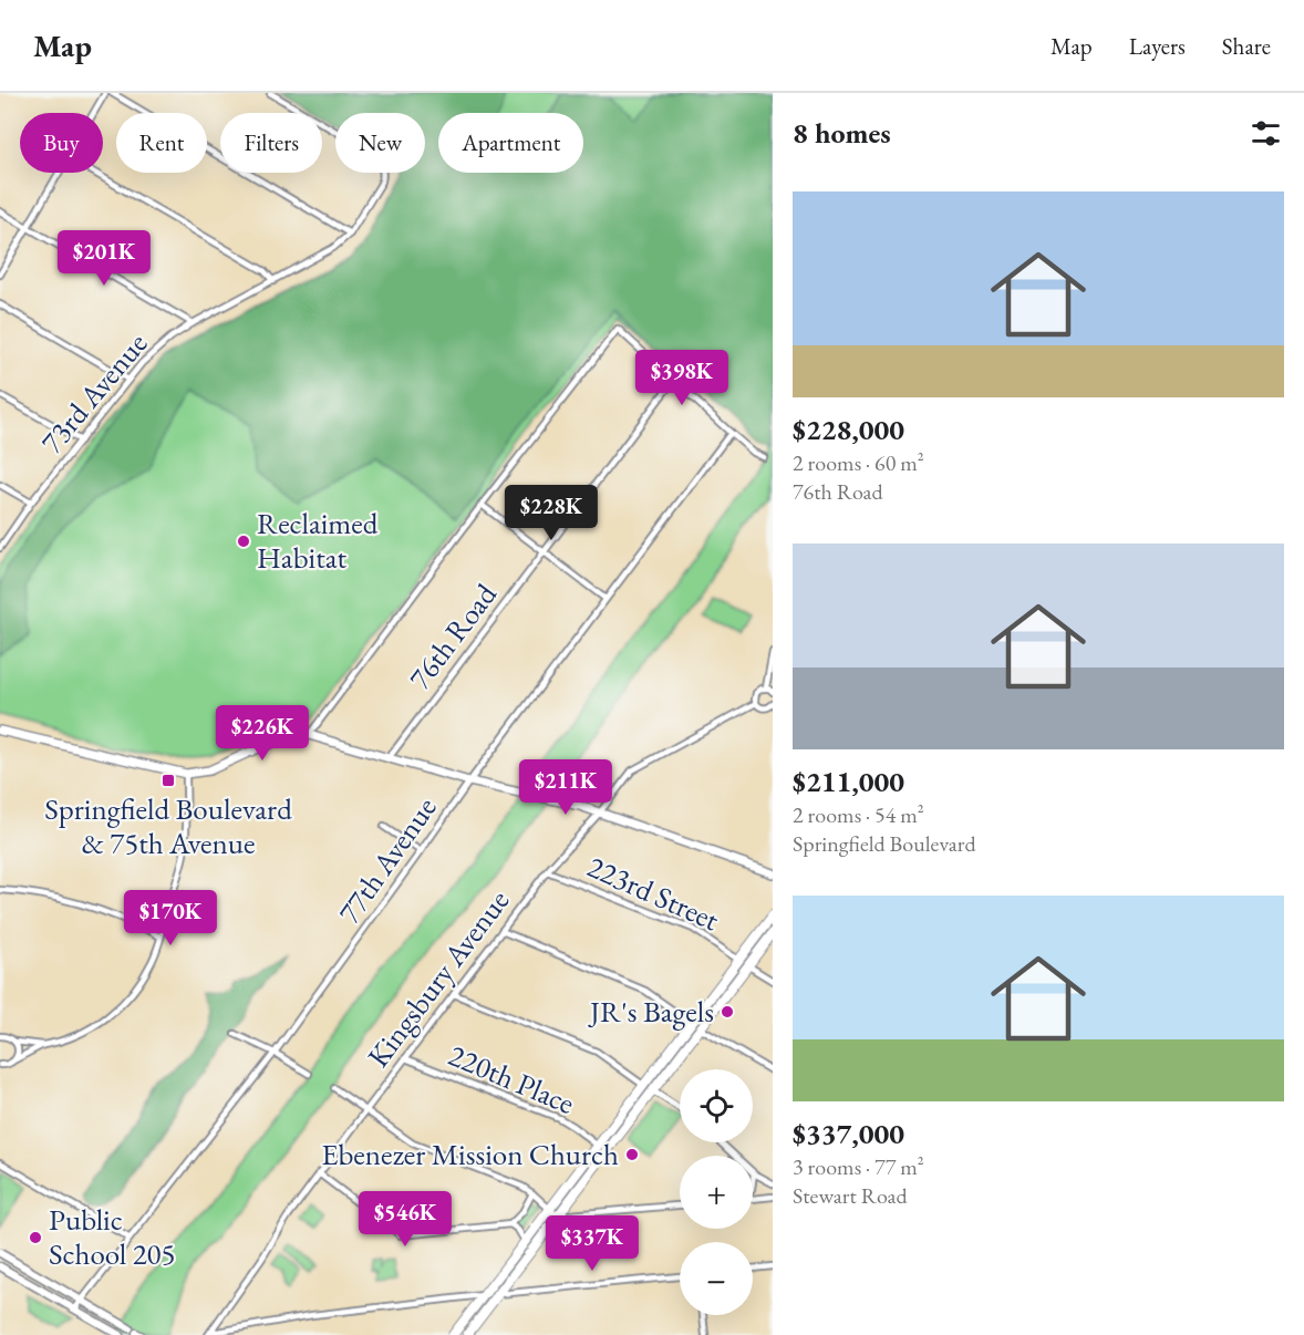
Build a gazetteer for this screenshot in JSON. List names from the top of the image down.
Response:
{
  "streets": {
    "street": [
      "73rd Avenue",
      "76th Road",
      "77th Avenue",
      "223rd Street",
      "Kingsbury Avenue",
      "220th Place"
    ]
  },
  "crossings": [
    ["223rd Street", "Kingsbury Avenue"],
    ["Kingsbury Avenue", "220th Place"]
  ],
  "places": {
    "other": [
      "Reclaimed Habitat",
      "JR's Bagels",
      "Ebenezer Mission Church",
      "Public School 205"
    ],
    "transit": ["Springfield Boulevard & 75th Avenue"]
  },
  "page": {
    "header": "Map",
    "nav": ["Map", "Layers", "Share"],
    "heading": "8 homes",
    "chip": [
      "Buy",
      "Rent",
      "Filters",
      "New",
      "Apartment"
    ],
    "list": [
      {
        "name": "$228,000",
        "note": "2 rooms · 60 m² · 76th Road"
      },
      {
        "name": "$211,000",
        "note": "2 rooms · 54 m² · Springfield Boulevard"
      },
      {
        "name": "$337,000",
        "note": "3 rooms · 77 m² · Stewart Road"
      }
    ],
    "price": [
      "$201K",
      "$398K",
      "$228K",
      "$226K",
      "$211K",
      "$170K",
      "$546K",
      "$337K"
    ],
    "map_buttons": ["+", "−"]
  }
}
